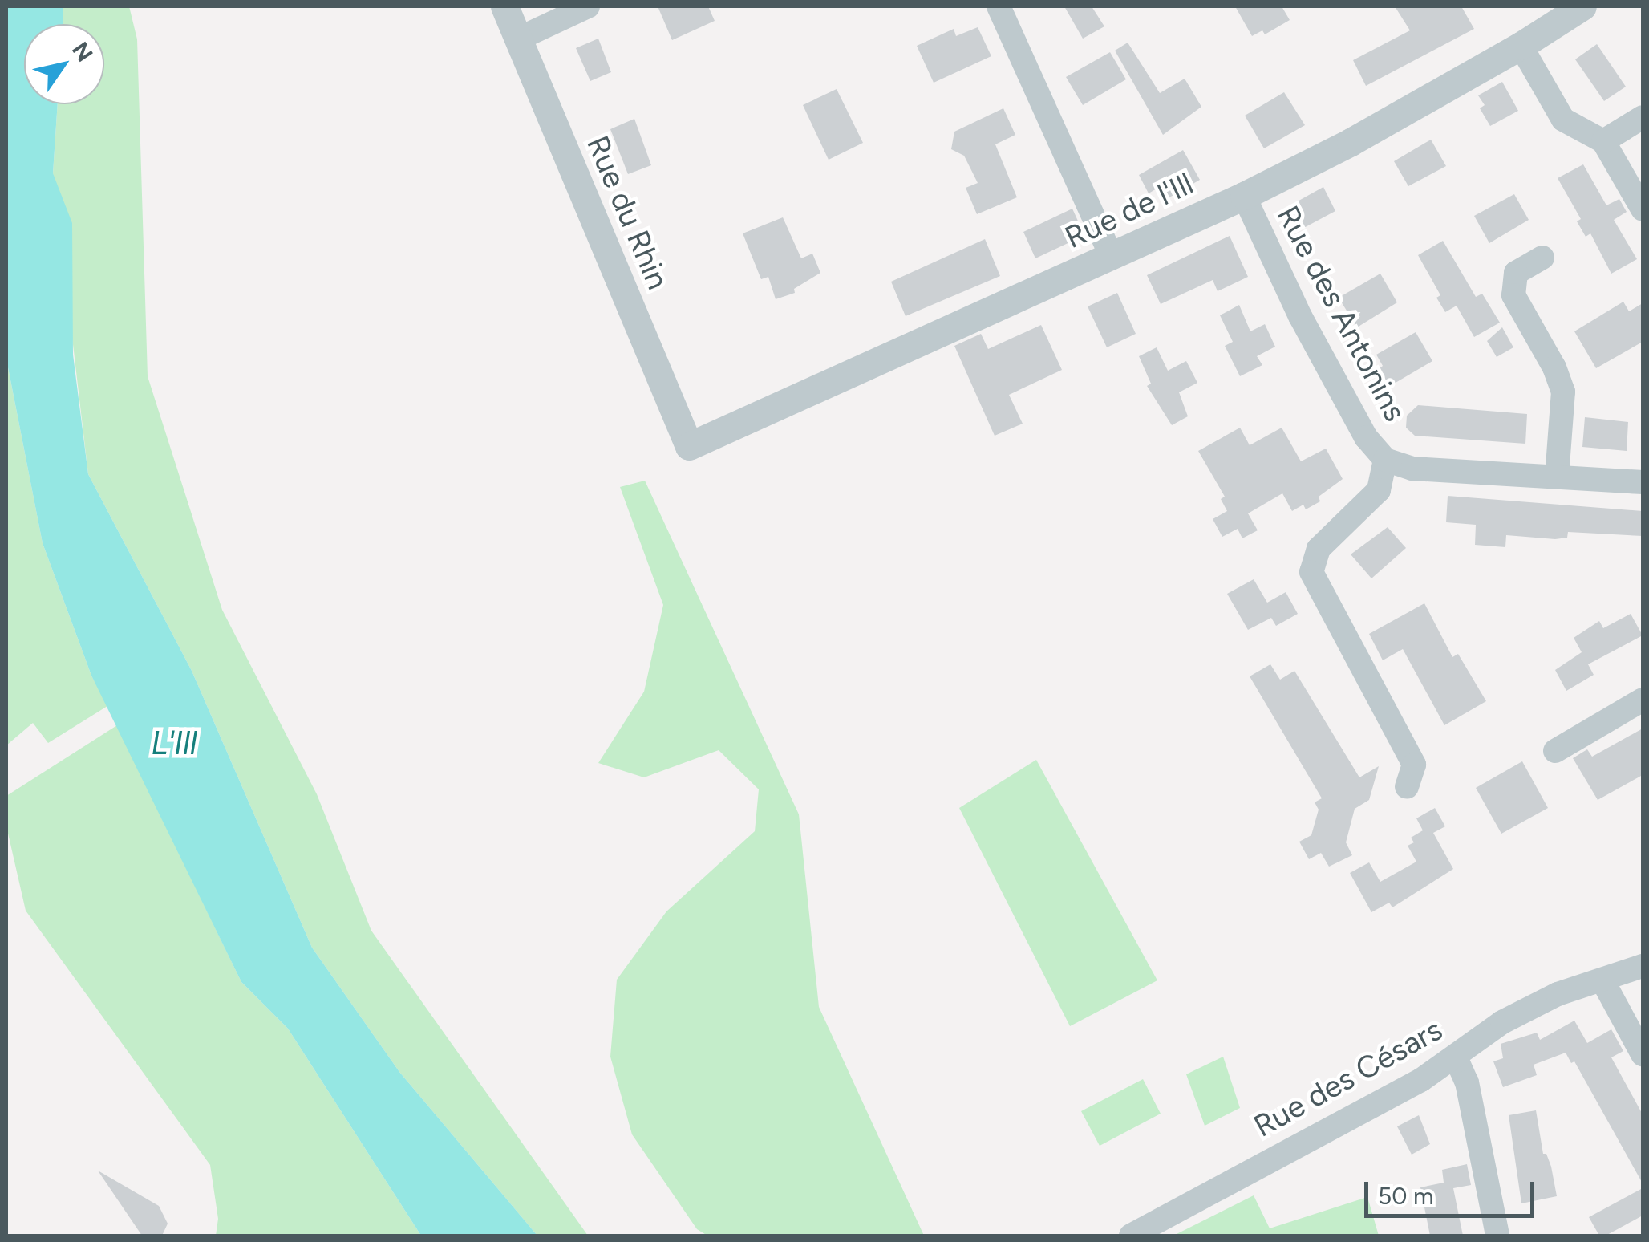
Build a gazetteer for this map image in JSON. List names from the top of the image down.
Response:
{
  "streets": {
    "street": [
      "Rue de l'Ill",
      "Rue du Rhin",
      "Rue des Antonins",
      "Rue des Césars"
    ]
  },
  "crossings": [
    ["Rue de l'Ill", "Rue du Rhin"],
    ["Rue de l'Ill", "Rue des Antonins"]
  ],
  "water": ["L'Ill"],
  "scale_bar": "50 m",
  "north": "top right"
}
